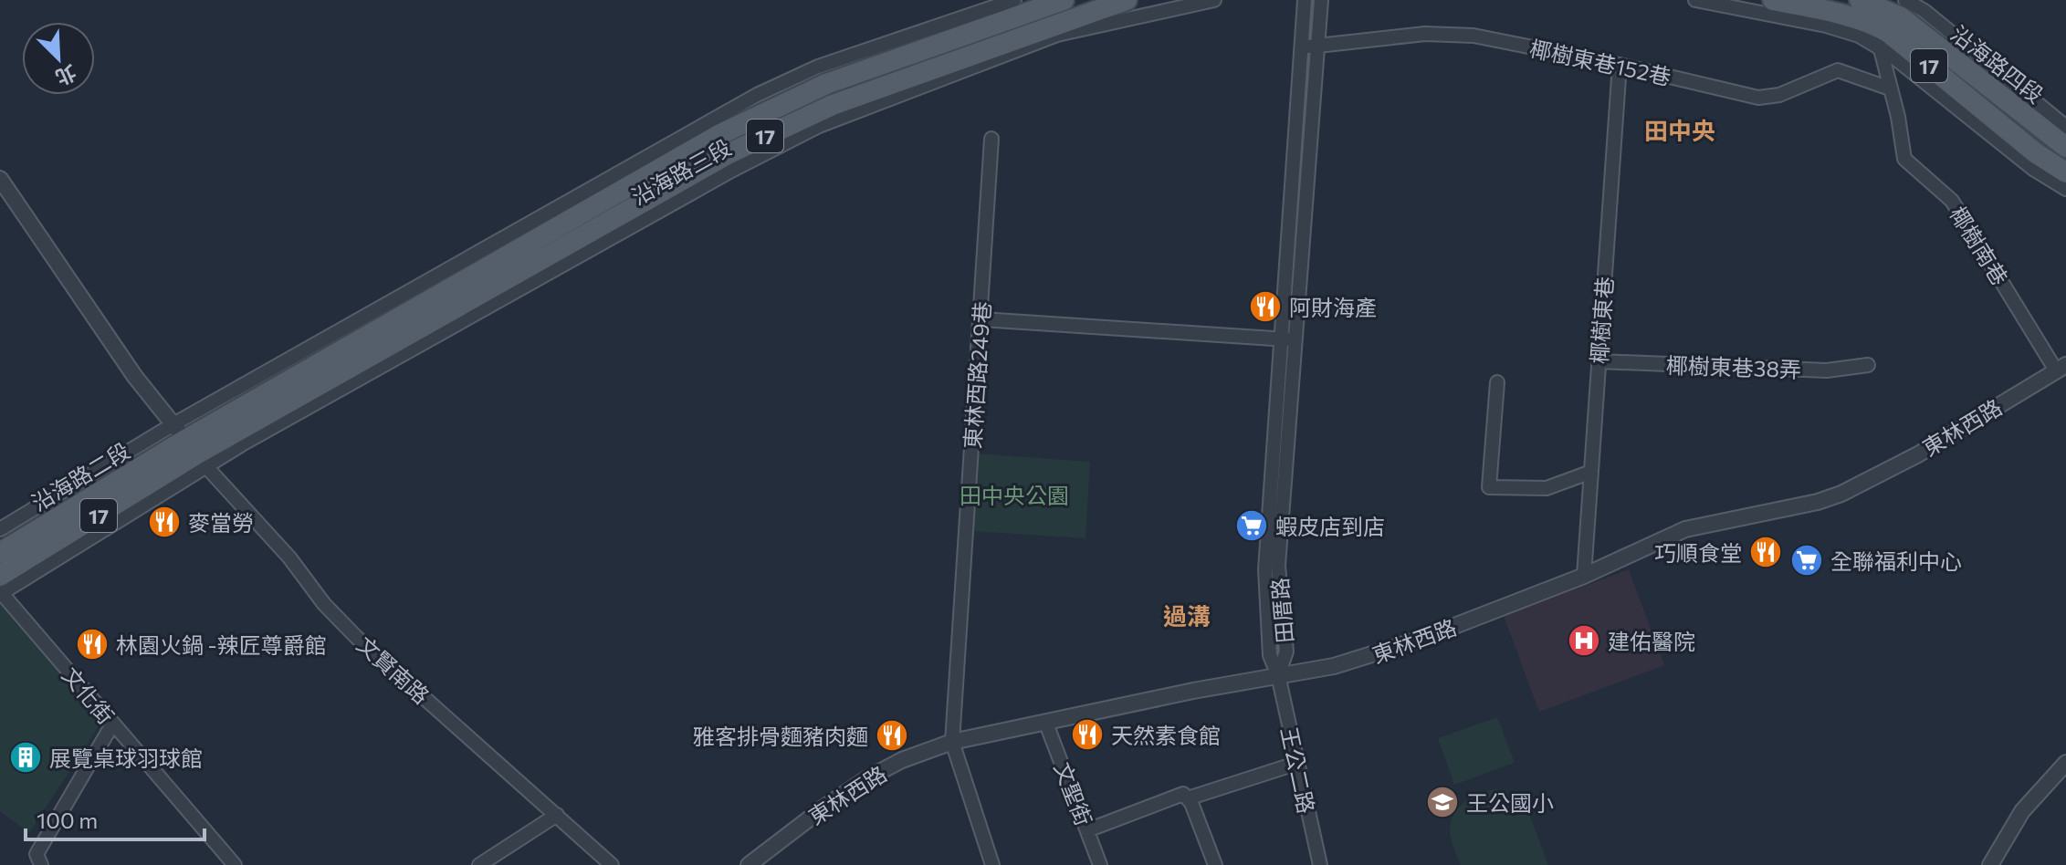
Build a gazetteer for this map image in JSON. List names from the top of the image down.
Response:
{
  "streets": {
    "main road": [
      "沿海路四段",
      "17",
      "沿海路三段",
      "沿海路二段"
    ],
    "street": [
      "椰樹東巷152巷",
      "椰樹南巷",
      "椰樹東巷",
      "椰樹東巷38弄",
      "東林西路249巷",
      "東林西路",
      "田厝路",
      "文賢南路",
      "文化街",
      "王公二路",
      "文聖街"
    ]
  },
  "crossings": [
    ["椰樹東巷152巷", "椰樹南巷"],
    ["椰樹東巷152巷", "椰樹東巷"],
    ["椰樹東巷152巷", "田厝路"],
    ["沿海路四段", "椰樹南巷"],
    ["沿海路三段", "沿海路二段"],
    ["沿海路三段", "文賢南路"],
    ["椰樹南巷", "東林西路"],
    ["椰樹東巷", "椰樹東巷38弄"],
    ["椰樹東巷", "東林西路"],
    ["東林西路249巷", "東林西路"],
    ["東林西路", "田厝路"],
    ["東林西路", "王公二路"],
    ["東林西路", "文聖街"],
    ["沿海路二段", "文賢南路"],
    ["沿海路二段", "文化街"],
    ["田厝路", "王公二路"]
  ],
  "districts": ["田中央", "過溝"],
  "parks": ["田中央公園"],
  "places": {
    "restaurant": [
      "阿財海產",
      "麥當勞",
      "巧順食堂",
      "林園火鍋 -辣匠尊爵館",
      "天然素食館",
      "雅客排骨麵豬肉麵"
    ],
    "supermarket": ["蝦皮店到店", "全聯福利中心"],
    "hospital": ["建佑醫院"],
    "building": ["展覽桌球羽球館"],
    "school or university": ["王公國小"]
  },
  "scale_bar": "100 m",
  "north": "bottom right"
}
